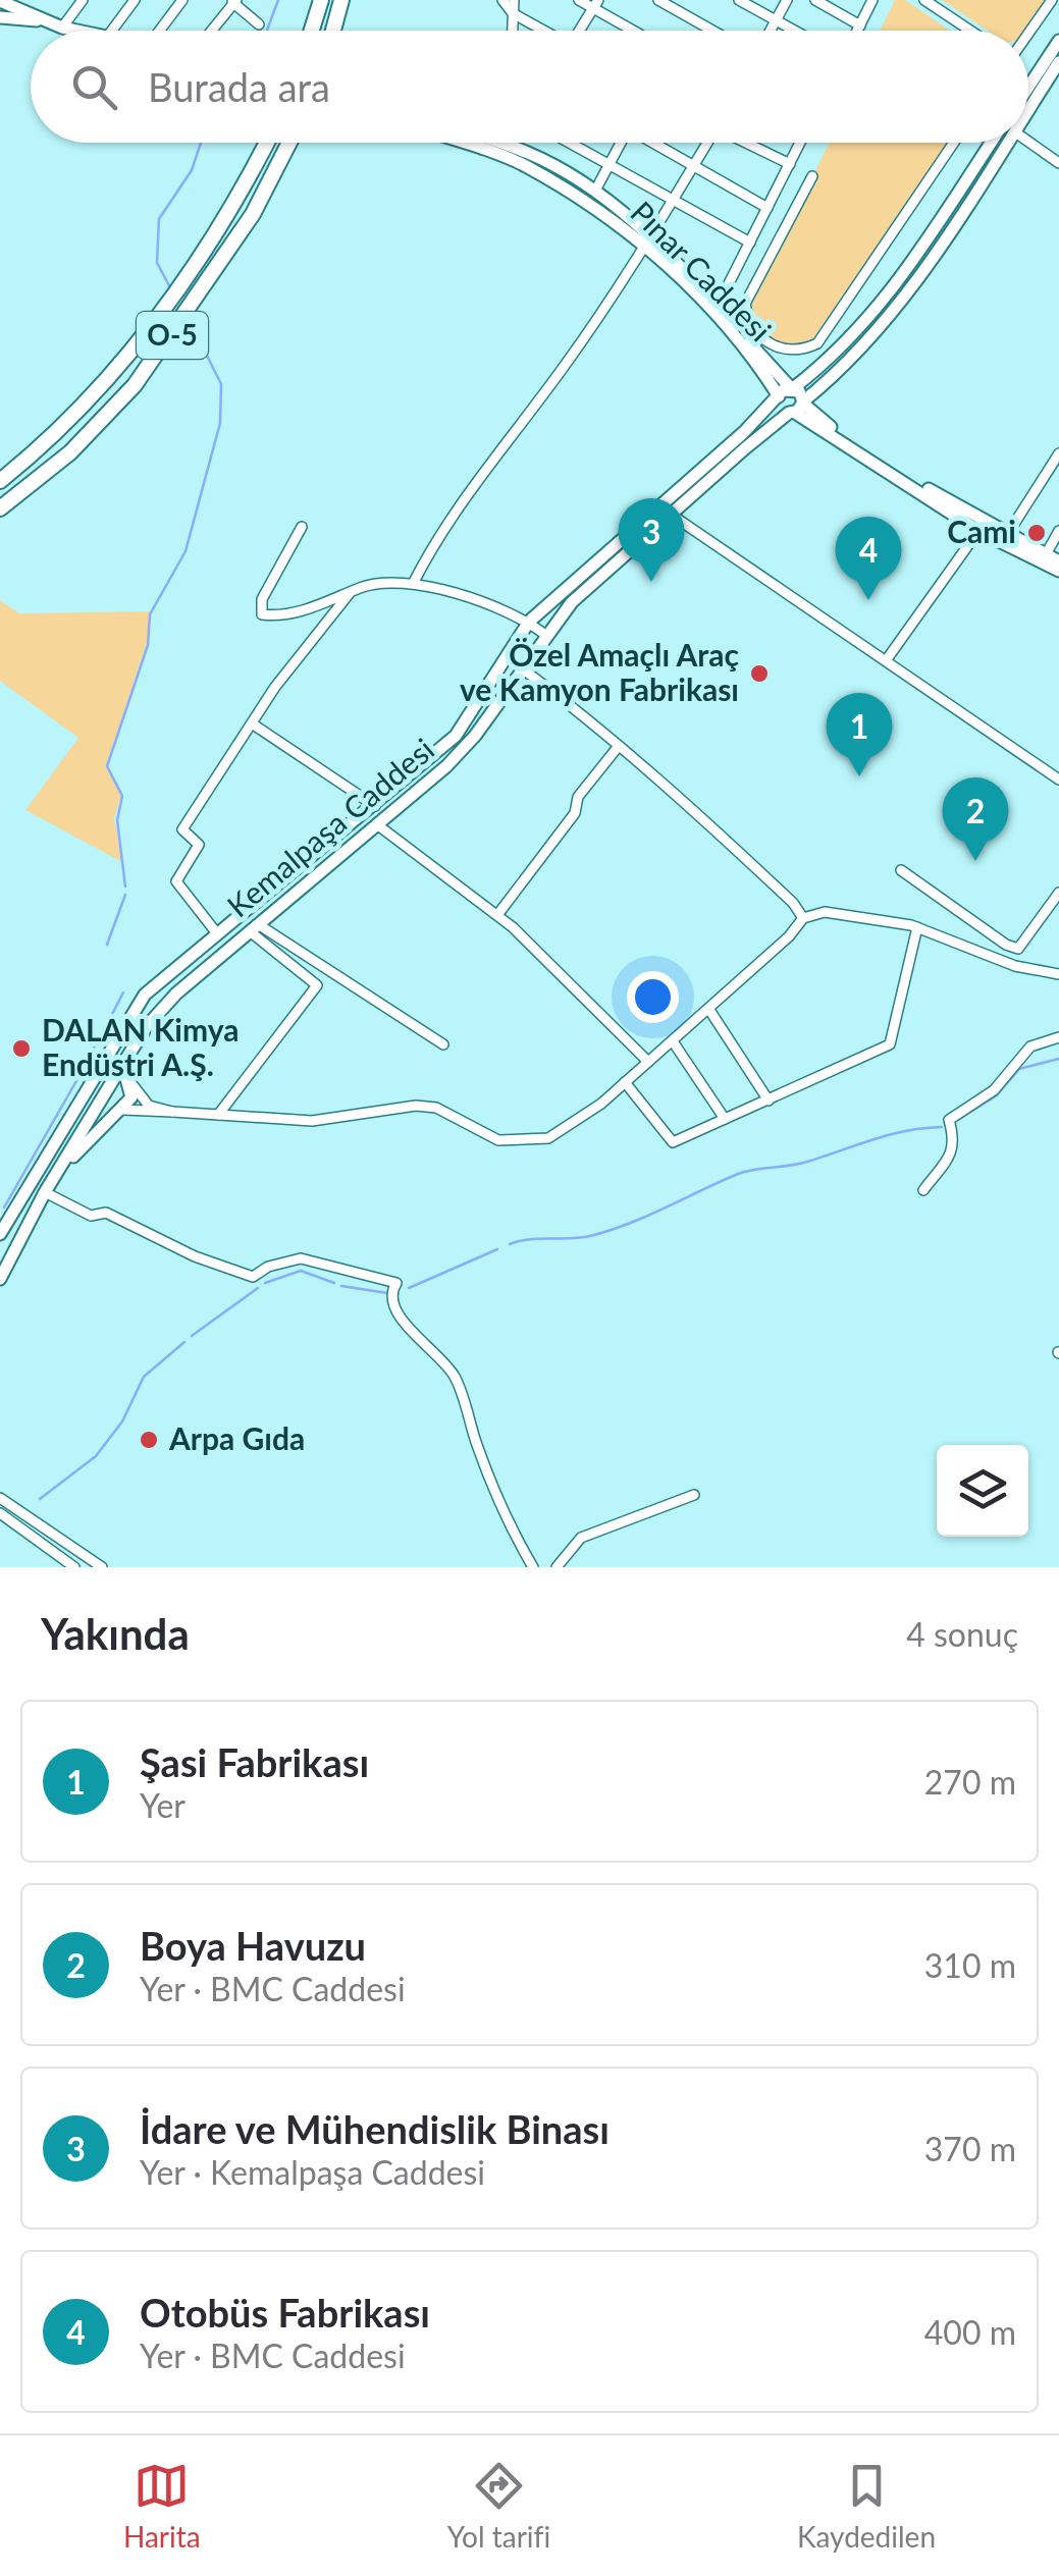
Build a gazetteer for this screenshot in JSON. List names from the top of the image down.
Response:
{
  "streets": {
    "highway": ["O-5"],
    "main road": ["Pınar Caddesi", "Kemalpaşa Caddesi"]
  },
  "crossings": [
    ["Pınar Caddesi", "Kemalpaşa Caddesi"]
  ],
  "places": [
    "Cami",
    "Özel Amaçlı Araç ve Kamyon Fabrikası",
    "DALAN Kimya Endüstri A.Ş.",
    "Arpa Gıda"
  ],
  "page": {
    "search": "Burada ara",
    "pins": [
      "3",
      "4",
      "1",
      "2"
    ],
    "heading": ["Yakında", "4 sonuç"],
    "list": [
      {
        "mark": "1",
        "name": "Şasi Fabrikası",
        "note": "Yer",
        "value": "270 m"
      },
      {
        "mark": "2",
        "name": "Boya Havuzu",
        "note": "Yer · BMC Caddesi",
        "value": "310 m"
      },
      {
        "mark": "3",
        "name": "İdare ve Mühendislik Binası",
        "note": "Yer · Kemalpaşa Caddesi",
        "value": "370 m"
      },
      {
        "mark": "4",
        "name": "Otobüs Fabrikası",
        "note": "Yer · BMC Caddesi",
        "value": "400 m"
      }
    ],
    "nav": ["Harita", "Yol tarifi", "Kaydedilen"]
  }
}
